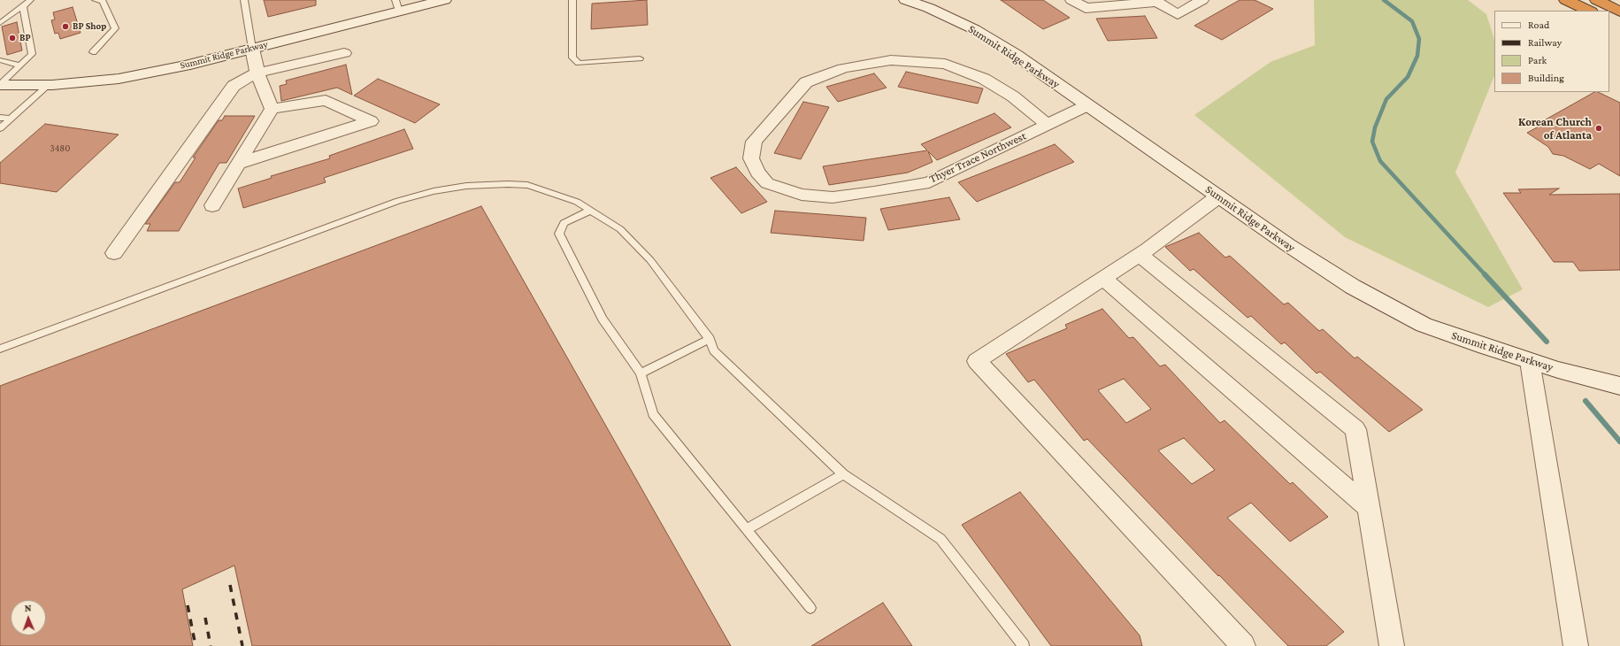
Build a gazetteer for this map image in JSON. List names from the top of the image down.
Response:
{
  "streets": {
    "street": ["Summit Ridge Parkway", "Thyer Trace Northwest"]
  },
  "crossings": [
    ["Summit Ridge Parkway", "Thyer Trace Northwest"]
  ],
  "places": ["BP Shop", "BP", "Korean Church of Atlanta"],
  "house_numbers": ["3480"],
  "legend": [
    "Road",
    "Railway",
    "Park",
    "Building"
  ],
  "north": "top"
}
